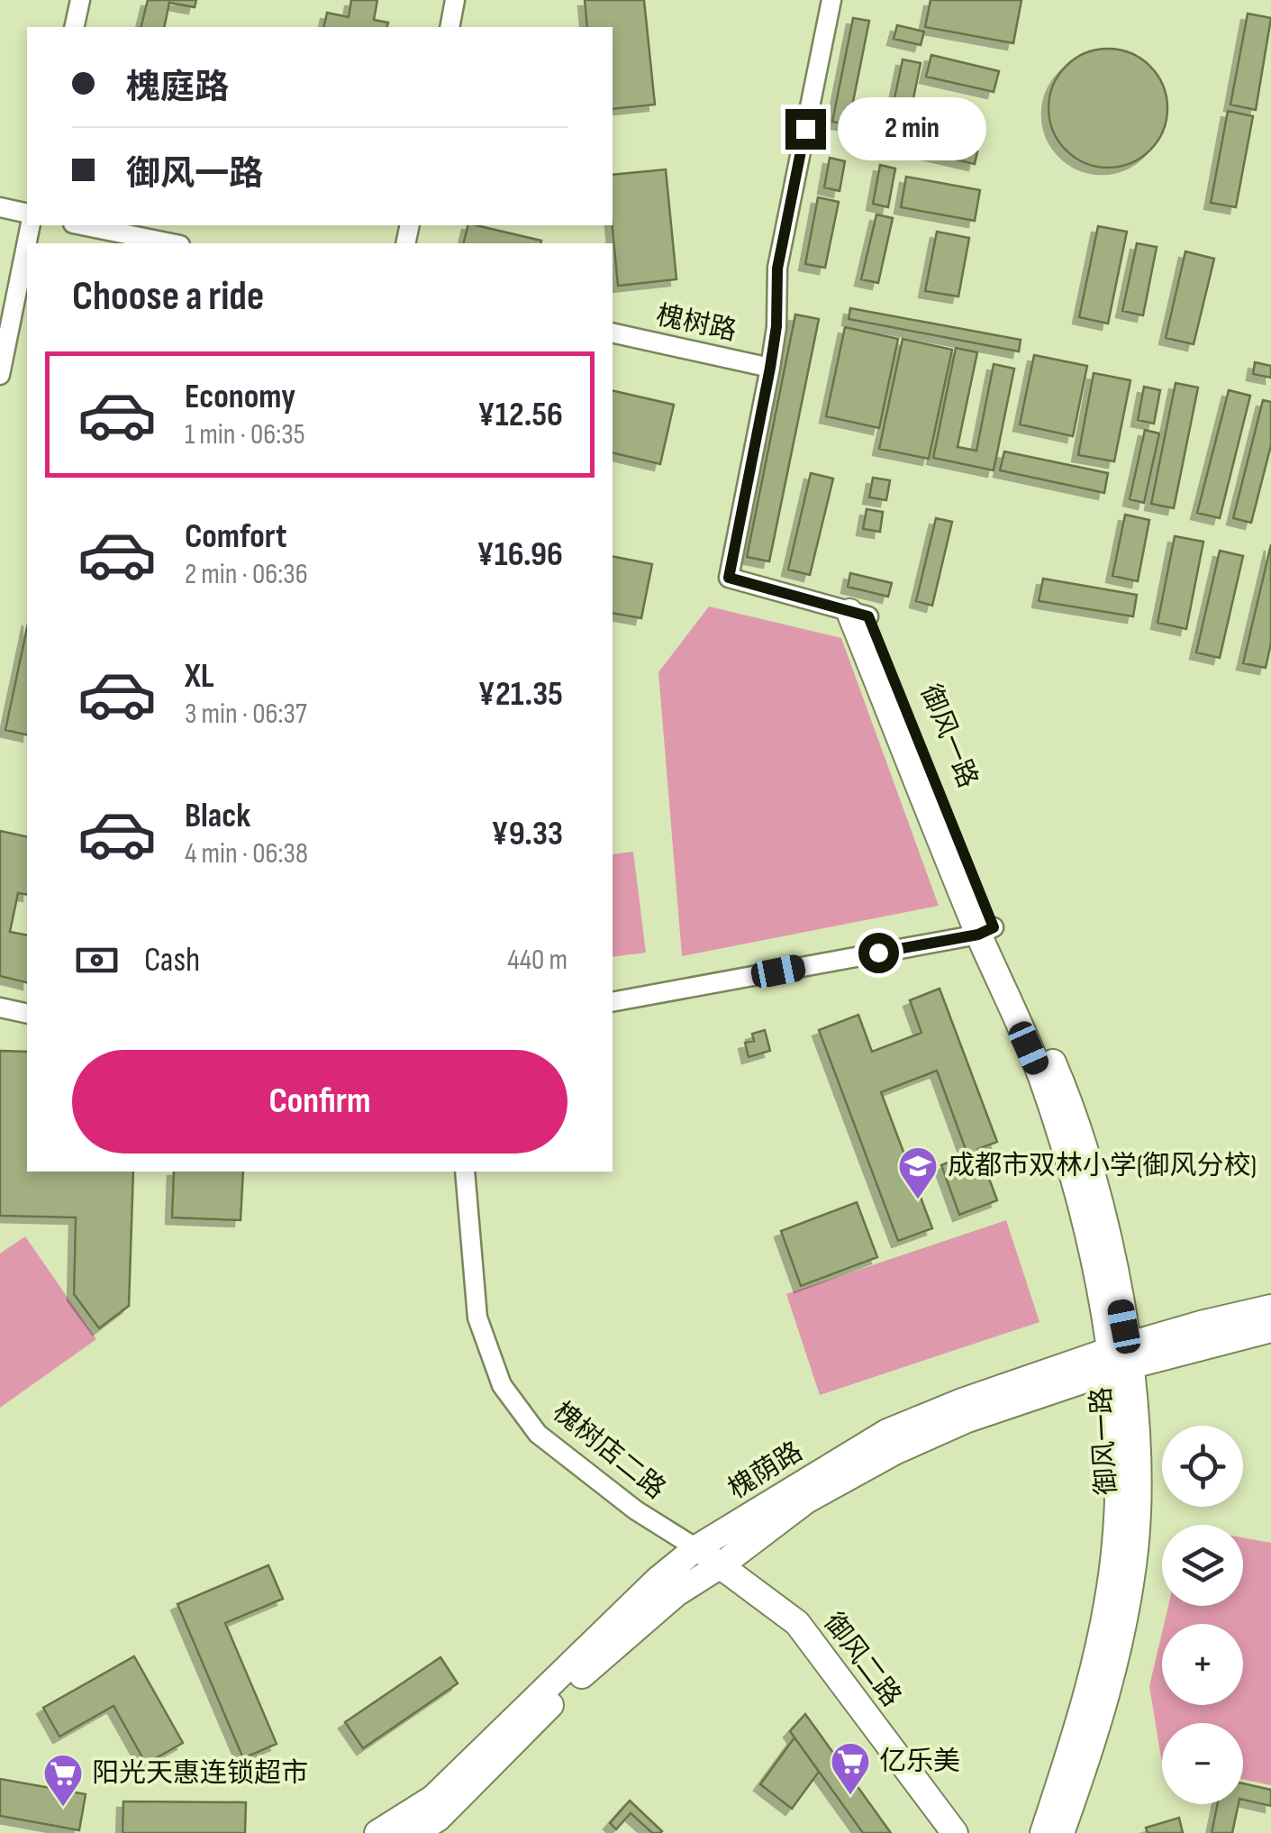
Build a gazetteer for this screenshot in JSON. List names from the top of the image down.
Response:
{
  "streets": {
    "main road": ["御风一路", "槐荫路", "御风二路"],
    "street": ["槐树路", "槐树店二路"]
  },
  "crossings": [
    ["槐树路", "御风一路"],
    ["御风一路", "槐荫路"],
    ["槐树店二路", "槐荫路"],
    ["槐树店二路", "御风二路"],
    ["槐荫路", "御风二路"]
  ],
  "places": {
    "school or university": ["成都市双林小学(御风分校)"],
    "supermarket": ["亿乐美", "阳光天惠连锁超市"]
  },
  "page": {
    "banner": ["槐庭路", "御风一路"],
    "bubble": "2 min",
    "heading": "Choose a ride",
    "list": [
      {
        "name": "Economy",
        "note": "1 min · 06:35",
        "value": "¥12.56"
      },
      {
        "name": "Comfort",
        "note": "2 min · 06:36",
        "value": "¥16.96"
      },
      {
        "name": "XL",
        "note": "3 min · 06:37",
        "value": "¥21.35"
      },
      {
        "name": "Black",
        "note": "4 min · 06:38",
        "value": "¥9.33"
      }
    ],
    "pay": ["Cash", "440 m"],
    "buttons": "Confirm",
    "map_buttons": ["+", "−"]
  }
}
